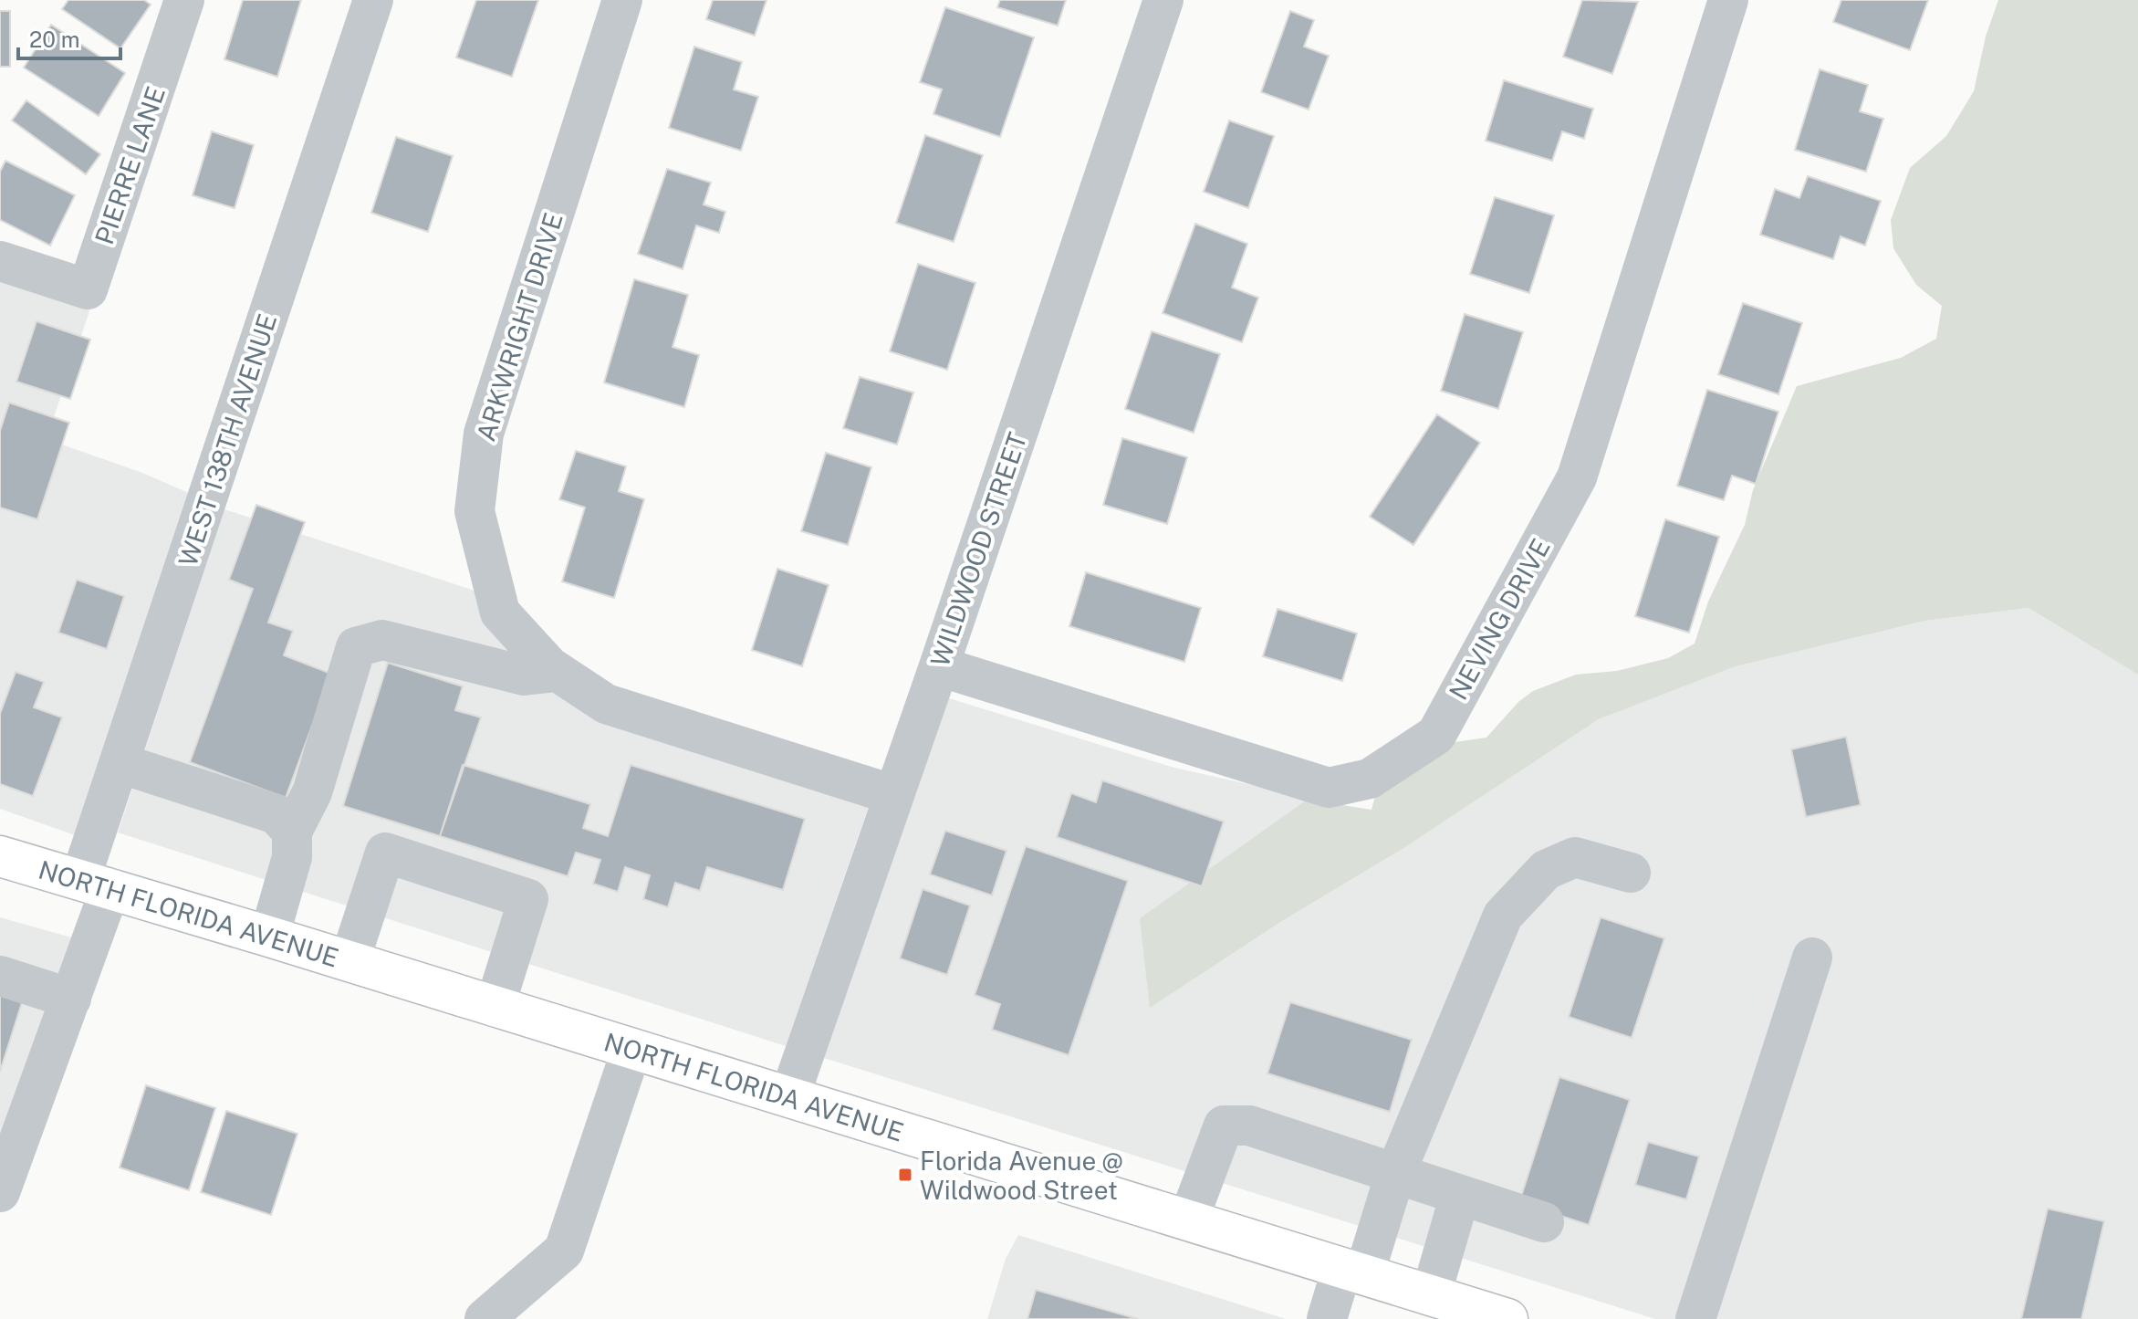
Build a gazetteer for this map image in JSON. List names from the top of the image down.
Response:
{
  "streets": {
    "main road": ["NORTH FLORIDA AVENUE"],
    "street": [
      "PIERRE LANE",
      "ARKWRIGHT DRIVE",
      "WEST 138TH AVENUE",
      "WILDWOOD STREET",
      "NEVING DRIVE"
    ]
  },
  "crossings": [
    ["ARKWRIGHT DRIVE", "WILDWOOD STREET"],
    ["WEST 138TH AVENUE", "NORTH FLORIDA AVENUE"],
    ["WILDWOOD STREET", "NEVING DRIVE"],
    ["WILDWOOD STREET", "NORTH FLORIDA AVENUE"]
  ],
  "places": {
    "transit": ["Florida Avenue @ Wildwood Street"]
  },
  "scale_bar": "20 m"
}
